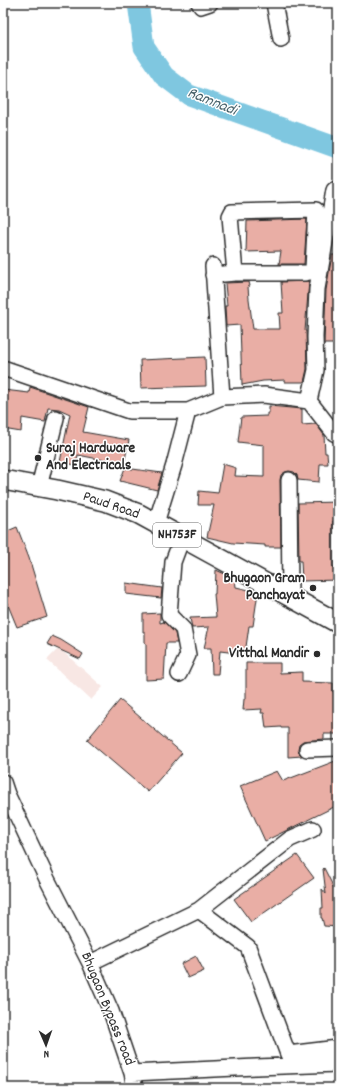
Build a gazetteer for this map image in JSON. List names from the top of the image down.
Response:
{
  "streets": {
    "main road": ["Paud Road", "NH753F"],
    "street": ["Bhugaon Bypass road"]
  },
  "water": ["Ramnadi"],
  "places": ["Suraj Hardware And Electricals", "Bhugaon Gram Panchayat", "Vitthal Mandir"],
  "north": "bottom"
}
